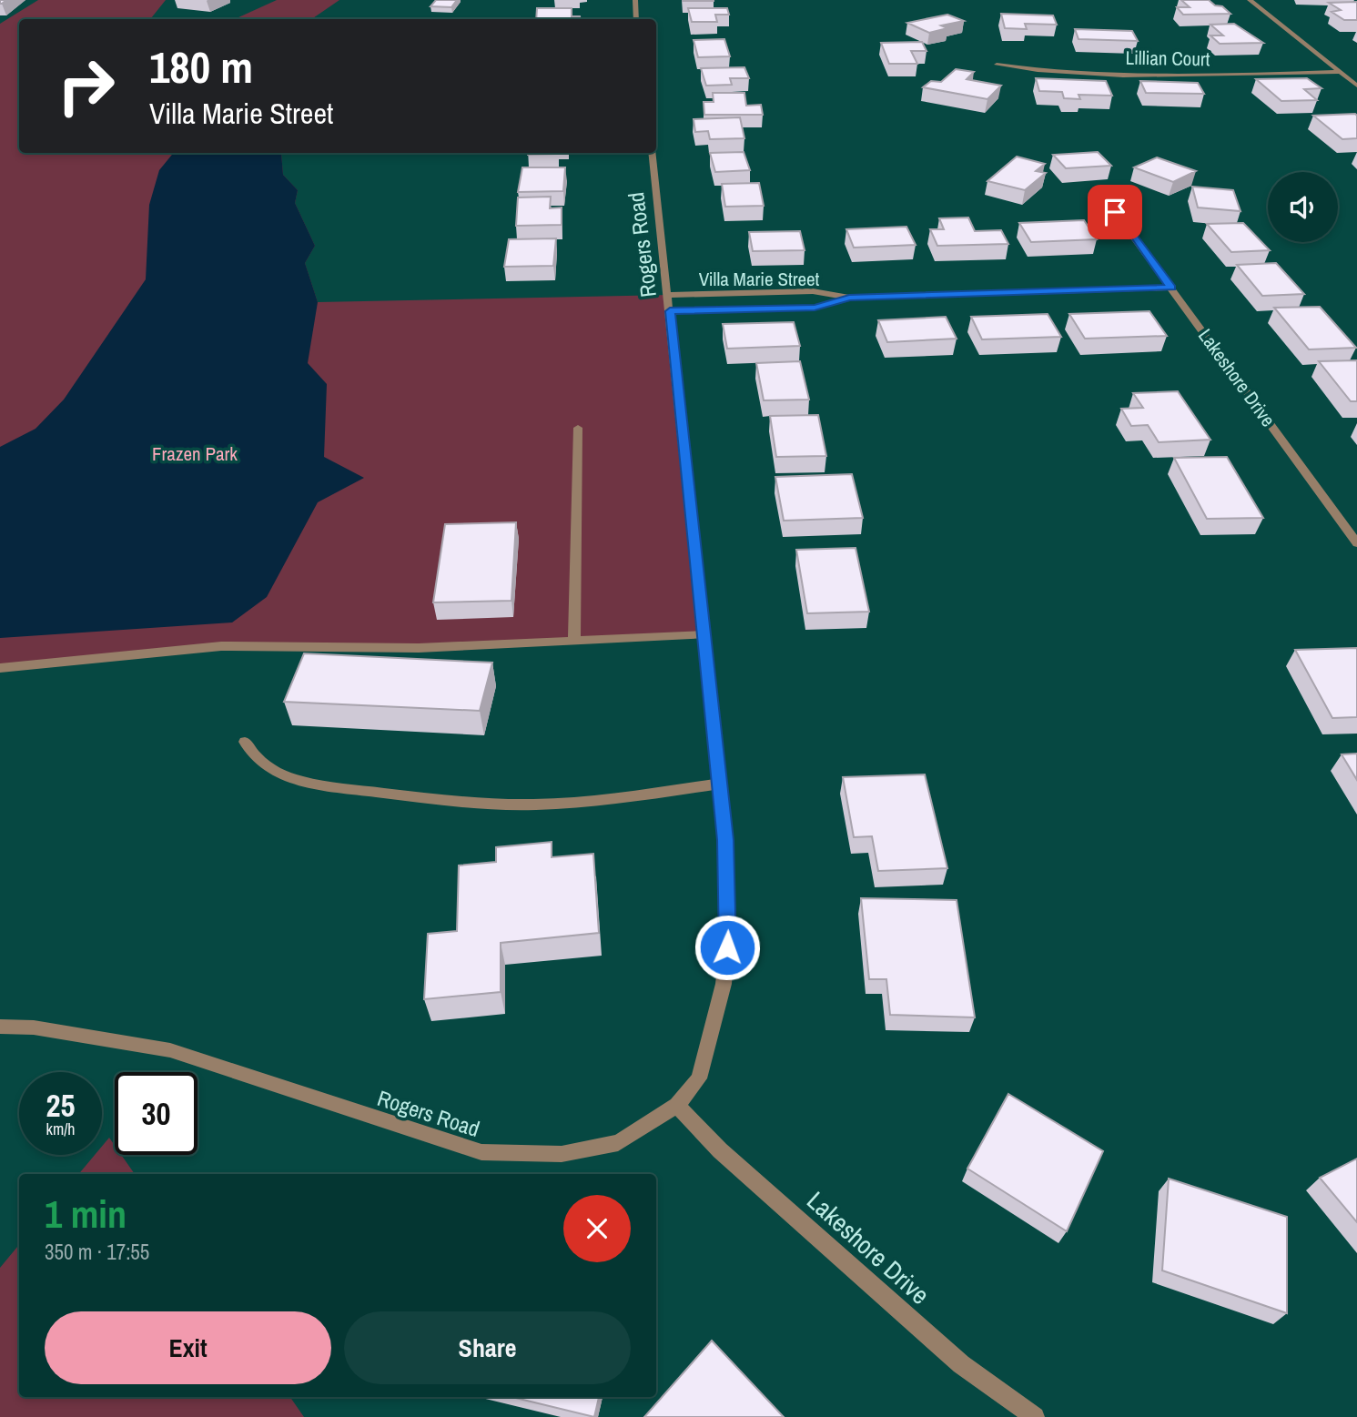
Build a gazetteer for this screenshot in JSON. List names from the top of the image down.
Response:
{
  "streets": {
    "street": [
      "Lillian Court",
      "Rogers Road",
      "Villa Marie Street",
      "Lakeshore Drive"
    ]
  },
  "crossings": [
    ["Rogers Road", "Villa Marie Street"],
    ["Rogers Road", "Lakeshore Drive"],
    ["Villa Marie Street", "Lakeshore Drive"]
  ],
  "parks": ["Frazen Park"],
  "page": {
    "turn": ["180 m", "Villa Marie Street"],
    "speed": "25 km/h",
    "limit": "30",
    "heading": ["1 min", "350 m · 17:55"],
    "buttons": ["Exit", "Share"]
  }
}
